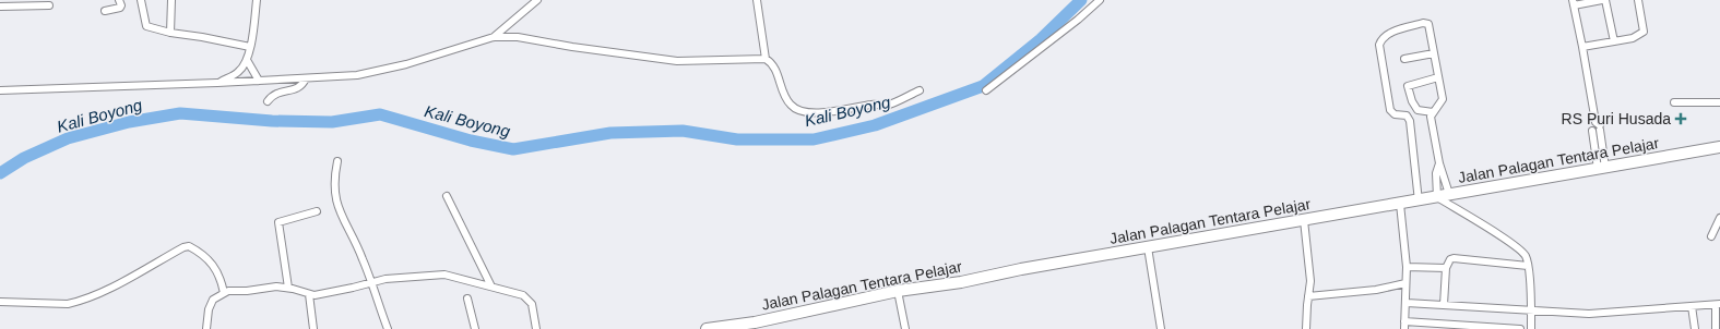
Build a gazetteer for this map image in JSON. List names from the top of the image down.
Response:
{
  "streets": {
    "main road": ["Jalan Palagan Tentara Pelajar"]
  },
  "water": ["Kali Boyong"],
  "places": {
    "health": ["RS Puri Husada"]
  }
}
